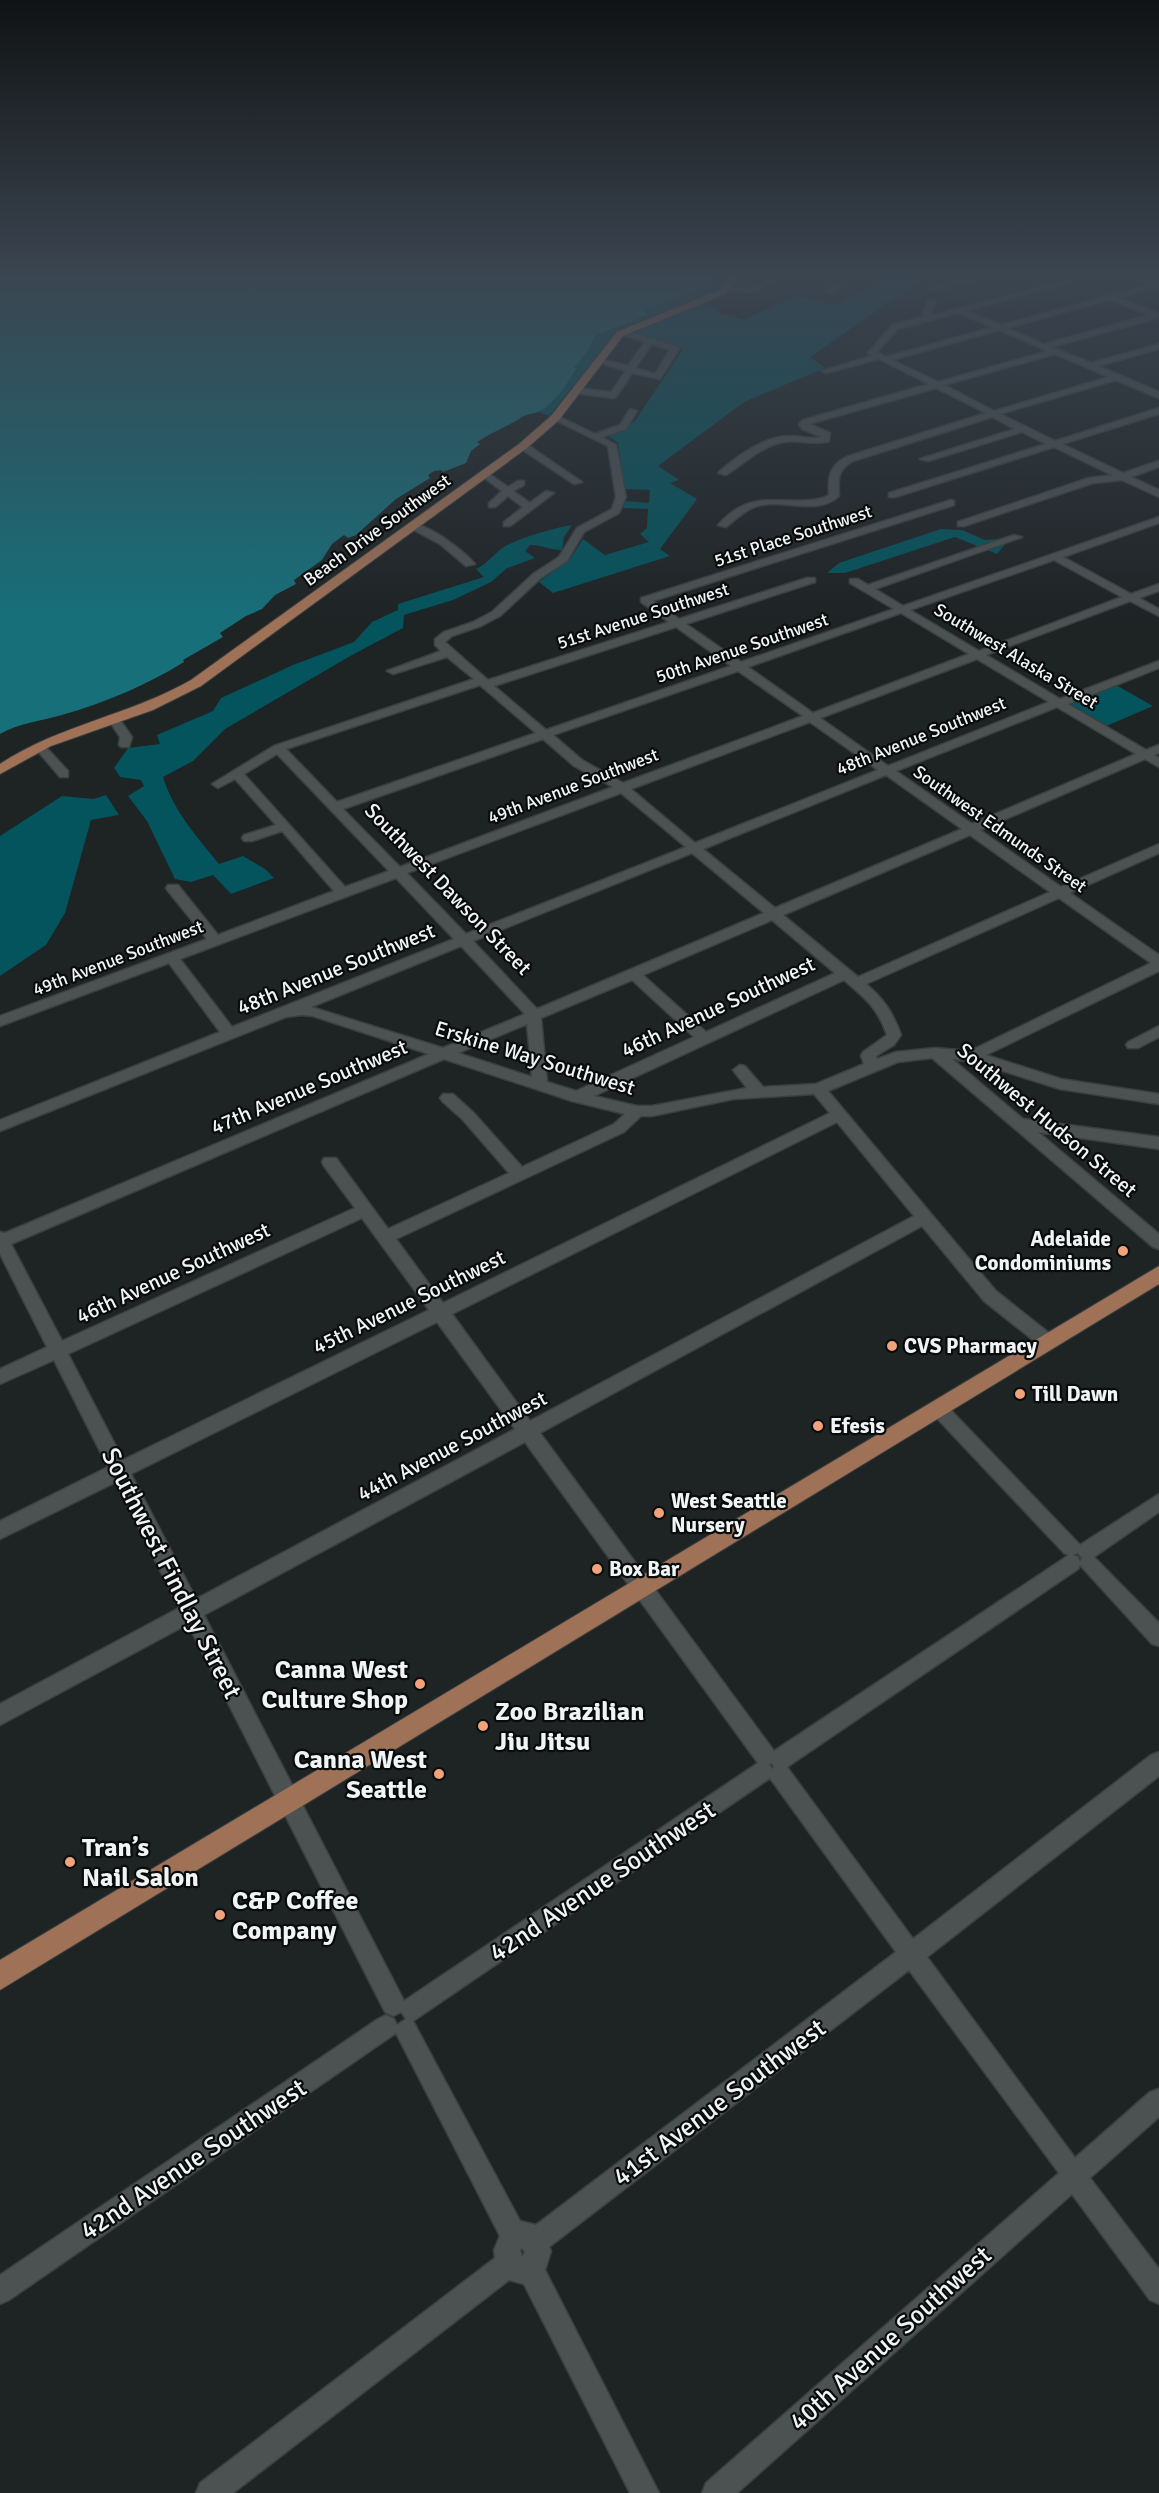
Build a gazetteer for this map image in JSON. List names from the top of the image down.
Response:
{
  "streets": {
    "main road": ["Beach Drive Southwest"],
    "street": [
      "51st Place Southwest",
      "51st Avenue Southwest",
      "50th Avenue Southwest",
      "Southwest Alaska Street",
      "48th Avenue Southwest",
      "49th Avenue Southwest",
      "Southwest Edmunds Street",
      "Southwest Dawson Street",
      "46th Avenue Southwest",
      "Erskine Way Southwest",
      "47th Avenue Southwest",
      "Southwest Hudson Street",
      "45th Avenue Southwest",
      "44th Avenue Southwest",
      "Southwest Findlay Street",
      "42nd Avenue Southwest",
      "41st Avenue Southwest",
      "40th Avenue Southwest"
    ]
  },
  "crossings": [
    ["51st Place Southwest", "Southwest Edmunds Street"],
    ["51st Avenue Southwest", "Southwest Edmunds Street"],
    ["51st Avenue Southwest", "Southwest Dawson Street"],
    ["50th Avenue Southwest", "Southwest Alaska Street"],
    ["50th Avenue Southwest", "Southwest Edmunds Street"],
    ["50th Avenue Southwest", "Southwest Dawson Street"],
    ["Southwest Alaska Street", "48th Avenue Southwest"],
    ["Southwest Alaska Street", "49th Avenue Southwest"],
    ["Southwest Alaska Street", "47th Avenue Southwest"],
    ["48th Avenue Southwest", "Southwest Edmunds Street"],
    ["48th Avenue Southwest", "Southwest Dawson Street"],
    ["48th Avenue Southwest", "Erskine Way Southwest"],
    ["49th Avenue Southwest", "Southwest Edmunds Street"],
    ["49th Avenue Southwest", "Southwest Dawson Street"],
    ["Southwest Edmunds Street", "46th Avenue Southwest"],
    ["Southwest Edmunds Street", "47th Avenue Southwest"],
    ["Southwest Dawson Street", "47th Avenue Southwest"],
    ["46th Avenue Southwest", "Erskine Way Southwest"],
    ["46th Avenue Southwest", "Southwest Findlay Street"],
    ["Erskine Way Southwest", "47th Avenue Southwest"],
    ["Erskine Way Southwest", "Southwest Hudson Street"],
    ["47th Avenue Southwest", "Southwest Findlay Street"],
    ["45th Avenue Southwest", "Southwest Findlay Street"],
    ["44th Avenue Southwest", "Southwest Findlay Street"],
    ["Southwest Findlay Street", "42nd Avenue Southwest"],
    ["Southwest Findlay Street", "41st Avenue Southwest"]
  ],
  "places": [
    "Adelaide Condominiums",
    "CVS Pharmacy",
    "Till Dawn",
    "Efesis",
    "West Seattle Nursery",
    "Box Bar",
    "Canna West Culture Shop",
    "Zoo Brazilian Jiu Jitsu",
    "Canna West Seattle",
    "Tran’s Nail Salon",
    "C&P Coffee Company"
  ]
}
